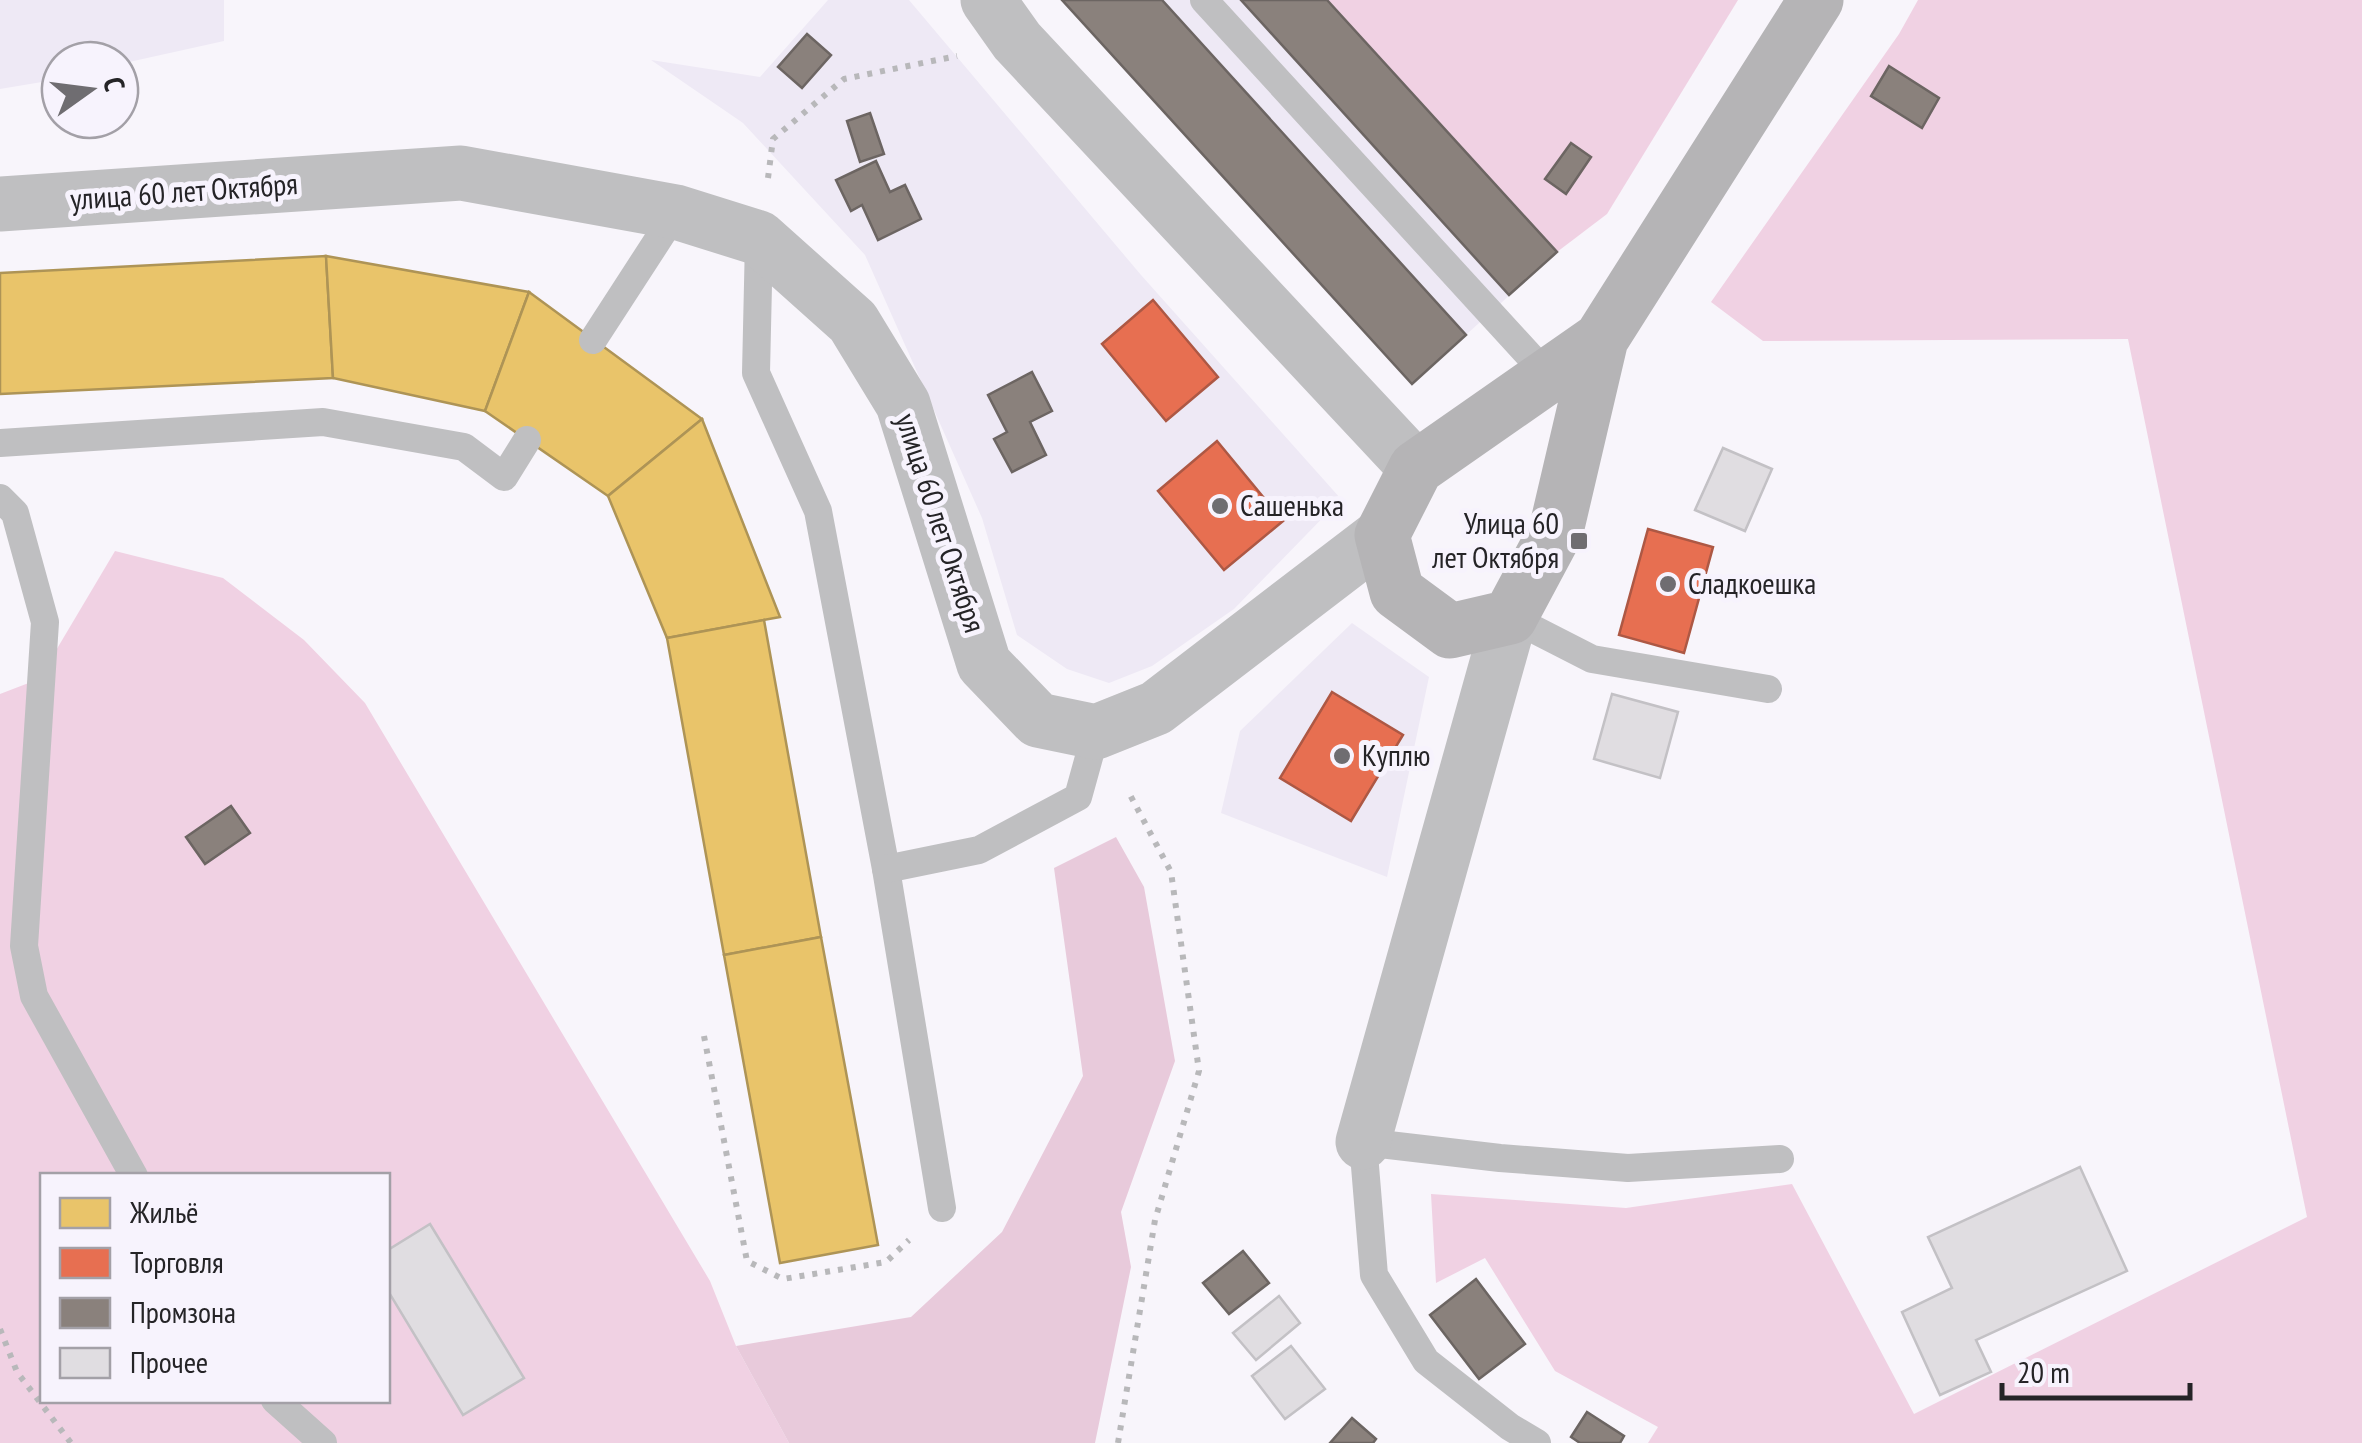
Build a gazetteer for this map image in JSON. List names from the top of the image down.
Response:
{
  "streets": {
    "street": ["улица 60 лет Октября"]
  },
  "places": {
    "other": ["Сашенька", "Сладкоешка", "Куплю"],
    "transit": ["Улица 60 лет Октября"]
  },
  "legend": [
    "Жильё",
    "Торговля",
    "Промзона",
    "Прочее"
  ],
  "scale_bar": "20 m",
  "north": "right"
}
